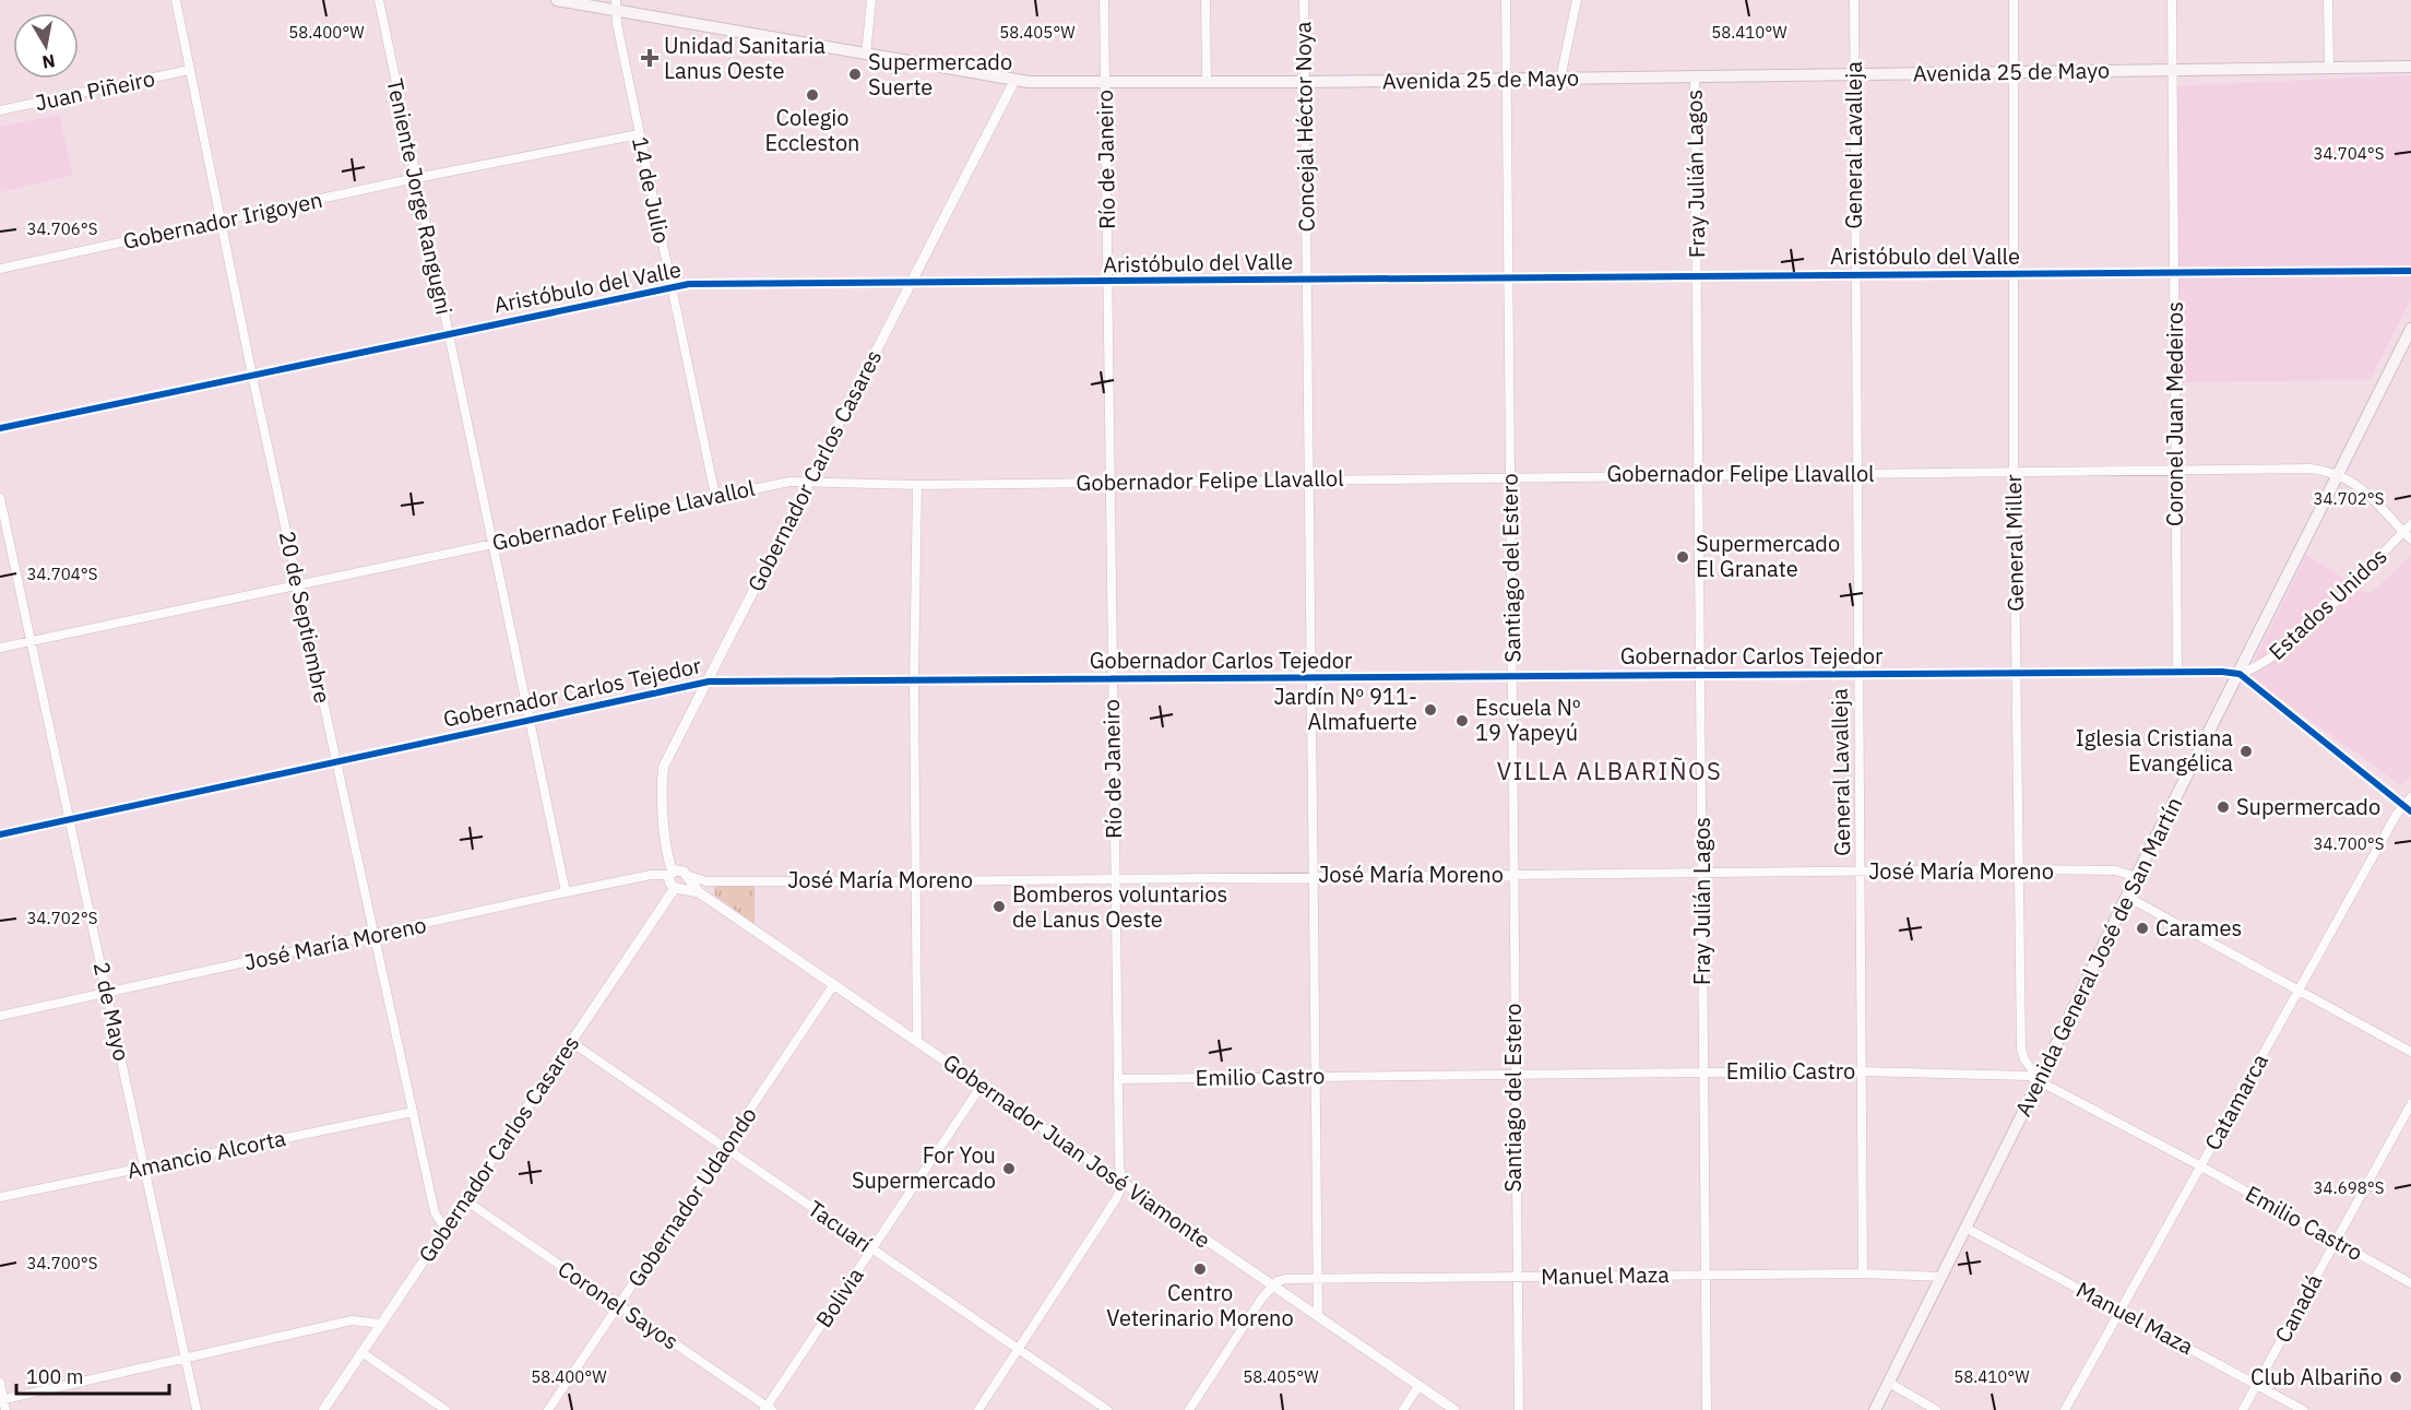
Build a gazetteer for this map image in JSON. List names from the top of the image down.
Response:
{
  "streets": {
    "main road": ["Avenida 25 de Mayo", "Avenida General José de San Martín"],
    "street": [
      "Juan Piñeiro",
      "Concejal Héctor Noya",
      "General Lavalleja",
      "Río de Janeiro",
      "Fray Julián Lagos",
      "14 de Julio",
      "Teniente Jorge Rangugni",
      "Gobernador Irigoyen",
      "Aristóbulo del Valle",
      "Coronel Juan Medeiros",
      "Gobernador Carlos Casares",
      "Gobernador Felipe Llavallol",
      "General Miller",
      "Santiago del Estero",
      "Estados Unidos",
      "20 de Septiembre",
      "Gobernador Carlos Tejedor",
      "José María Moreno",
      "2 de Mayo",
      "Emilio Castro",
      "Catamarca",
      "Gobernador Juan José Viamonte",
      "Amancio Alcorta",
      "Gobernador Udaondo",
      "Tacuarí",
      "Manuel Maza",
      "Bolivia",
      "Coronel Sayos",
      "Canadá"
    ]
  },
  "crossings": [
    ["Avenida 25 de Mayo", "Concejal Héctor Noya"],
    ["Avenida 25 de Mayo", "General Lavalleja"],
    ["Avenida 25 de Mayo", "Río de Janeiro"],
    ["Avenida 25 de Mayo", "Fray Julián Lagos"],
    ["Avenida 25 de Mayo", "14 de Julio"],
    ["Avenida 25 de Mayo", "Coronel Juan Medeiros"],
    ["Avenida 25 de Mayo", "Gobernador Carlos Casares"],
    ["Avenida 25 de Mayo", "General Miller"],
    ["Avenida 25 de Mayo", "Santiago del Estero"],
    ["Juan Piñeiro", "20 de Septiembre"],
    ["Concejal Héctor Noya", "Aristóbulo del Valle"],
    ["Concejal Héctor Noya", "Gobernador Felipe Llavallol"],
    ["Concejal Héctor Noya", "Gobernador Carlos Tejedor"],
    ["Concejal Héctor Noya", "José María Moreno"],
    ["Concejal Héctor Noya", "Emilio Castro"],
    ["Concejal Héctor Noya", "Gobernador Juan José Viamonte"],
    ["Concejal Héctor Noya", "Manuel Maza"],
    ["General Lavalleja", "Aristóbulo del Valle"],
    ["General Lavalleja", "Gobernador Felipe Llavallol"],
    ["General Lavalleja", "Gobernador Carlos Tejedor"],
    ["General Lavalleja", "José María Moreno"],
    ["General Lavalleja", "Emilio Castro"],
    ["General Lavalleja", "Manuel Maza"],
    ["Río de Janeiro", "Aristóbulo del Valle"],
    ["Río de Janeiro", "Gobernador Felipe Llavallol"],
    ["Río de Janeiro", "Gobernador Carlos Tejedor"],
    ["Río de Janeiro", "José María Moreno"],
    ["Río de Janeiro", "Emilio Castro"],
    ["Río de Janeiro", "Gobernador Juan José Viamonte"],
    ["Fray Julián Lagos", "Aristóbulo del Valle"],
    ["Fray Julián Lagos", "Gobernador Felipe Llavallol"],
    ["Fray Julián Lagos", "Gobernador Carlos Tejedor"],
    ["Fray Julián Lagos", "José María Moreno"],
    ["Fray Julián Lagos", "Emilio Castro"],
    ["Fray Julián Lagos", "Manuel Maza"],
    ["14 de Julio", "Gobernador Irigoyen"],
    ["14 de Julio", "Aristóbulo del Valle"],
    ["14 de Julio", "Gobernador Felipe Llavallol"],
    ["Teniente Jorge Rangugni", "Gobernador Irigoyen"],
    ["Teniente Jorge Rangugni", "Aristóbulo del Valle"],
    ["Teniente Jorge Rangugni", "Gobernador Felipe Llavallol"],
    ["Teniente Jorge Rangugni", "Gobernador Carlos Tejedor"],
    ["Teniente Jorge Rangugni", "José María Moreno"],
    ["Gobernador Irigoyen", "20 de Septiembre"],
    ["Aristóbulo del Valle", "Coronel Juan Medeiros"],
    ["Aristóbulo del Valle", "Gobernador Carlos Casares"],
    ["Aristóbulo del Valle", "General Miller"],
    ["Aristóbulo del Valle", "Santiago del Estero"],
    ["Aristóbulo del Valle", "20 de Septiembre"],
    ["Coronel Juan Medeiros", "Gobernador Felipe Llavallol"],
    ["Coronel Juan Medeiros", "Gobernador Carlos Tejedor"],
    ["Gobernador Carlos Casares", "Gobernador Felipe Llavallol"],
    ["Gobernador Carlos Casares", "20 de Septiembre"],
    ["Gobernador Carlos Casares", "Gobernador Carlos Tejedor"],
    ["Gobernador Carlos Casares", "José María Moreno"],
    ["Gobernador Carlos Casares", "Gobernador Juan José Viamonte"],
    ["Gobernador Carlos Casares", "Tacuarí"],
    ["Gobernador Carlos Casares", "Coronel Sayos"],
    ["Gobernador Felipe Llavallol", "General Miller"],
    ["Gobernador Felipe Llavallol", "Santiago del Estero"],
    ["Gobernador Felipe Llavallol", "Estados Unidos"],
    ["Gobernador Felipe Llavallol", "20 de Septiembre"],
    ["Gobernador Felipe Llavallol", "Avenida General José de San Martín"],
    ["Gobernador Felipe Llavallol", "2 de Mayo"],
    ["General Miller", "Gobernador Carlos Tejedor"],
    ["General Miller", "José María Moreno"],
    ["General Miller", "Avenida General José de San Martín"],
    ["General Miller", "Emilio Castro"],
    ["Santiago del Estero", "Gobernador Carlos Tejedor"],
    ["Santiago del Estero", "José María Moreno"],
    ["Santiago del Estero", "Emilio Castro"],
    ["Santiago del Estero", "Manuel Maza"],
    ["Estados Unidos", "Gobernador Carlos Tejedor"],
    ["Estados Unidos", "Avenida General José de San Martín"],
    ["20 de Septiembre", "Gobernador Carlos Tejedor"],
    ["20 de Septiembre", "José María Moreno"],
    ["20 de Septiembre", "Amancio Alcorta"],
    ["Gobernador Carlos Tejedor", "Avenida General José de San Martín"],
    ["Gobernador Carlos Tejedor", "2 de Mayo"],
    ["José María Moreno", "Avenida General José de San Martín"],
    ["José María Moreno", "2 de Mayo"],
    ["José María Moreno", "Gobernador Juan José Viamonte"],
    ["Avenida General José de San Martín", "Emilio Castro"],
    ["Avenida General José de San Martín", "Manuel Maza"],
    ["2 de Mayo", "Amancio Alcorta"],
    ["Emilio Castro", "Catamarca"],
    ["Emilio Castro", "Canadá"],
    ["Catamarca", "Manuel Maza"],
    ["Gobernador Juan José Viamonte", "Gobernador Udaondo"],
    ["Gobernador Juan José Viamonte", "Manuel Maza"],
    ["Gobernador Juan José Viamonte", "Bolivia"],
    ["Gobernador Udaondo", "Tacuarí"],
    ["Gobernador Udaondo", "Coronel Sayos"],
    ["Tacuarí", "Bolivia"],
    ["Manuel Maza", "Canadá"],
    ["Bolivia", "Coronel Sayos"]
  ],
  "districts": ["VILLA ALBARIÑOS"],
  "places": {
    "health": ["Unidad Sanitaria Lanus Oeste"],
    "other": [
      "Supermercado Suerte",
      "Colegio Eccleston",
      "Supermercado El Granate",
      "Jardín Nº 911- Almafuerte",
      "Escuela Nº 19 Yapeyú",
      "Iglesia Cristiana Evangélica",
      "Supermercado",
      "Bomberos voluntarios de Lanus Oeste",
      "Carames",
      "For You Supermercado",
      "Centro Veterinario Moreno",
      "Club Albariño"
    ]
  },
  "scale_bar": "100 m",
  "north": "bottom",
  "coordinates": [
    "58.400°W",
    "58.405°W",
    "58.410°W",
    "34.704°S",
    "34.706°S",
    "34.702°S",
    "34.700°S",
    "34.698°S"
  ]
}
